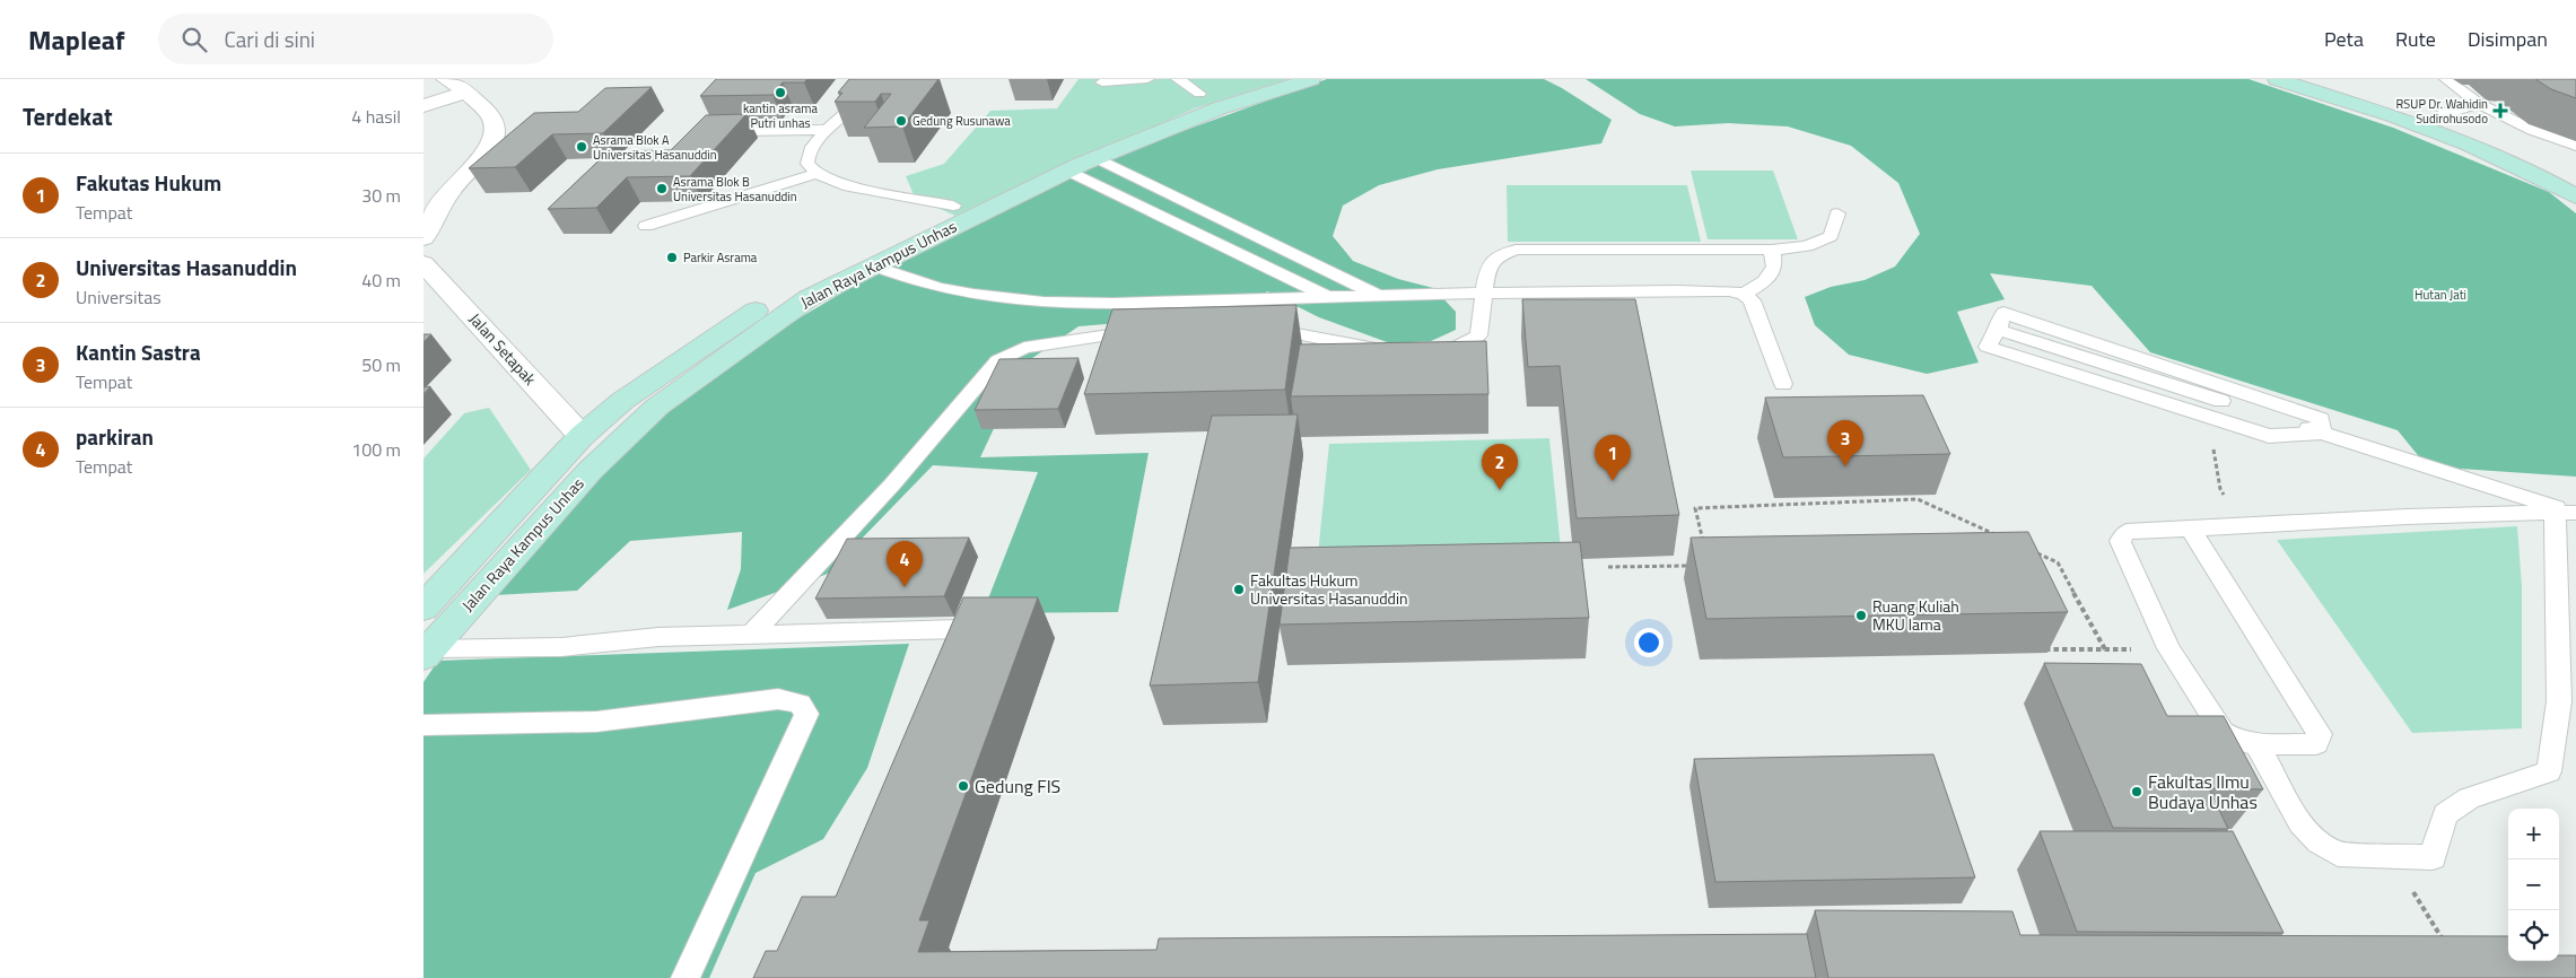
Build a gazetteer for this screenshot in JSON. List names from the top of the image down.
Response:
{
  "streets": {
    "street": ["Jalan Raya Kampus Unhas", "Jalan Setapak"]
  },
  "crossings": [
    ["Jalan Raya Kampus Unhas", "Jalan Setapak"]
  ],
  "parks": ["Hutan Jati"],
  "places": {
    "other": [
      "kantin asrama Putri unhas",
      "Gedung Rusunawa",
      "Asrama Blok A Universitas Hasanuddin",
      "Asrama Blok B Universitas Hasanuddin",
      "Parkir Asrama",
      "Fakultas Hukum Universitas Hasanuddin",
      "Ruang Kuliah MKU lama",
      "Gedung FIS",
      "Fakultas Ilmu Budaya Unhas"
    ],
    "health": ["RSUP Dr. Wahidin Sudirohusodo"]
  },
  "page": {
    "header": "Mapleaf",
    "search": "Cari di sini",
    "nav": ["Peta", "Rute", "Disimpan"],
    "heading": ["Terdekat", "4 hasil"],
    "list": [
      {
        "mark": "1",
        "name": "Fakutas Hukum",
        "note": "Tempat",
        "value": "30 m"
      },
      {
        "mark": "2",
        "name": "Universitas Hasanuddin",
        "note": "Universitas",
        "value": "40 m"
      },
      {
        "mark": "3",
        "name": "Kantin Sastra",
        "note": "Tempat",
        "value": "50 m"
      },
      {
        "mark": "4",
        "name": "parkiran",
        "note": "Tempat",
        "value": "100 m"
      }
    ],
    "pins": [
      "3",
      "1",
      "2",
      "4"
    ],
    "map_buttons": ["+", "−"]
  }
}
